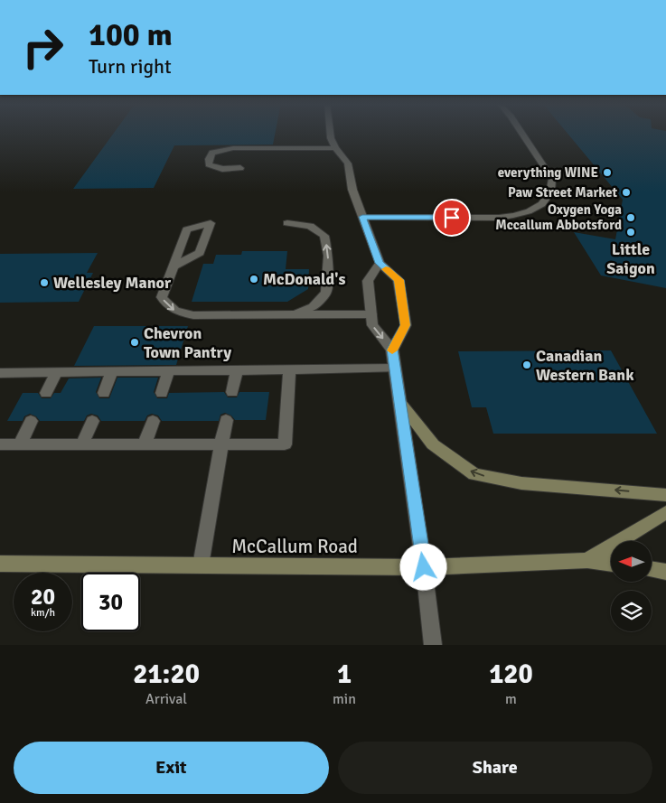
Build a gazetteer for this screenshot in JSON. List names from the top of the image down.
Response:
{
  "streets": {
    "main road": ["McCallum Road"]
  },
  "places": [
    "everything WINE",
    "Paw Street Market",
    "Oxygen Yoga Mccallum Abbotsford",
    "Little Saigon",
    "McDonald's",
    "Wellesley Manor",
    "Chevron Town Pantry",
    "Canadian Western Bank"
  ],
  "north": "left",
  "page": {
    "turn": ["100 m", "Turn right"],
    "speed": "20 km/h",
    "limit": "30",
    "eta": [
      "21:20",
      "Arrival",
      "1",
      "min",
      "120",
      "m"
    ],
    "buttons": ["Exit", "Share"]
  }
}
